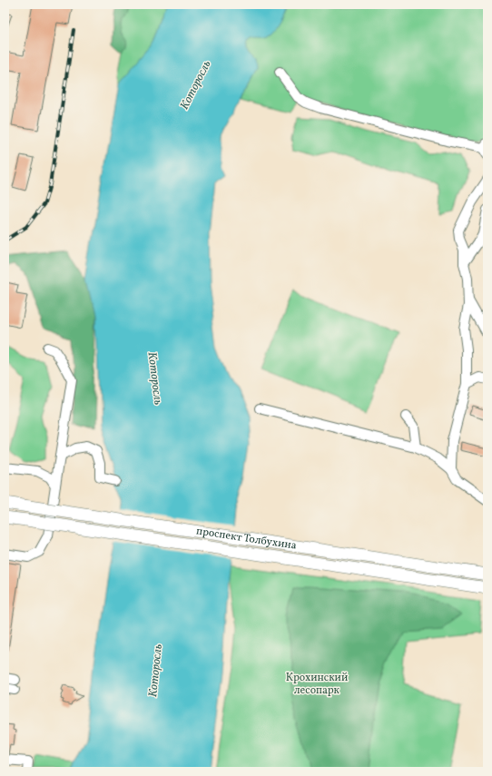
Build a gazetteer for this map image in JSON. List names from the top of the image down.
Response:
{
  "streets": {
    "main road": ["проспект Толбухина"]
  },
  "water": ["Которосль"],
  "parks": ["Крохинский лесопарк"]
}
